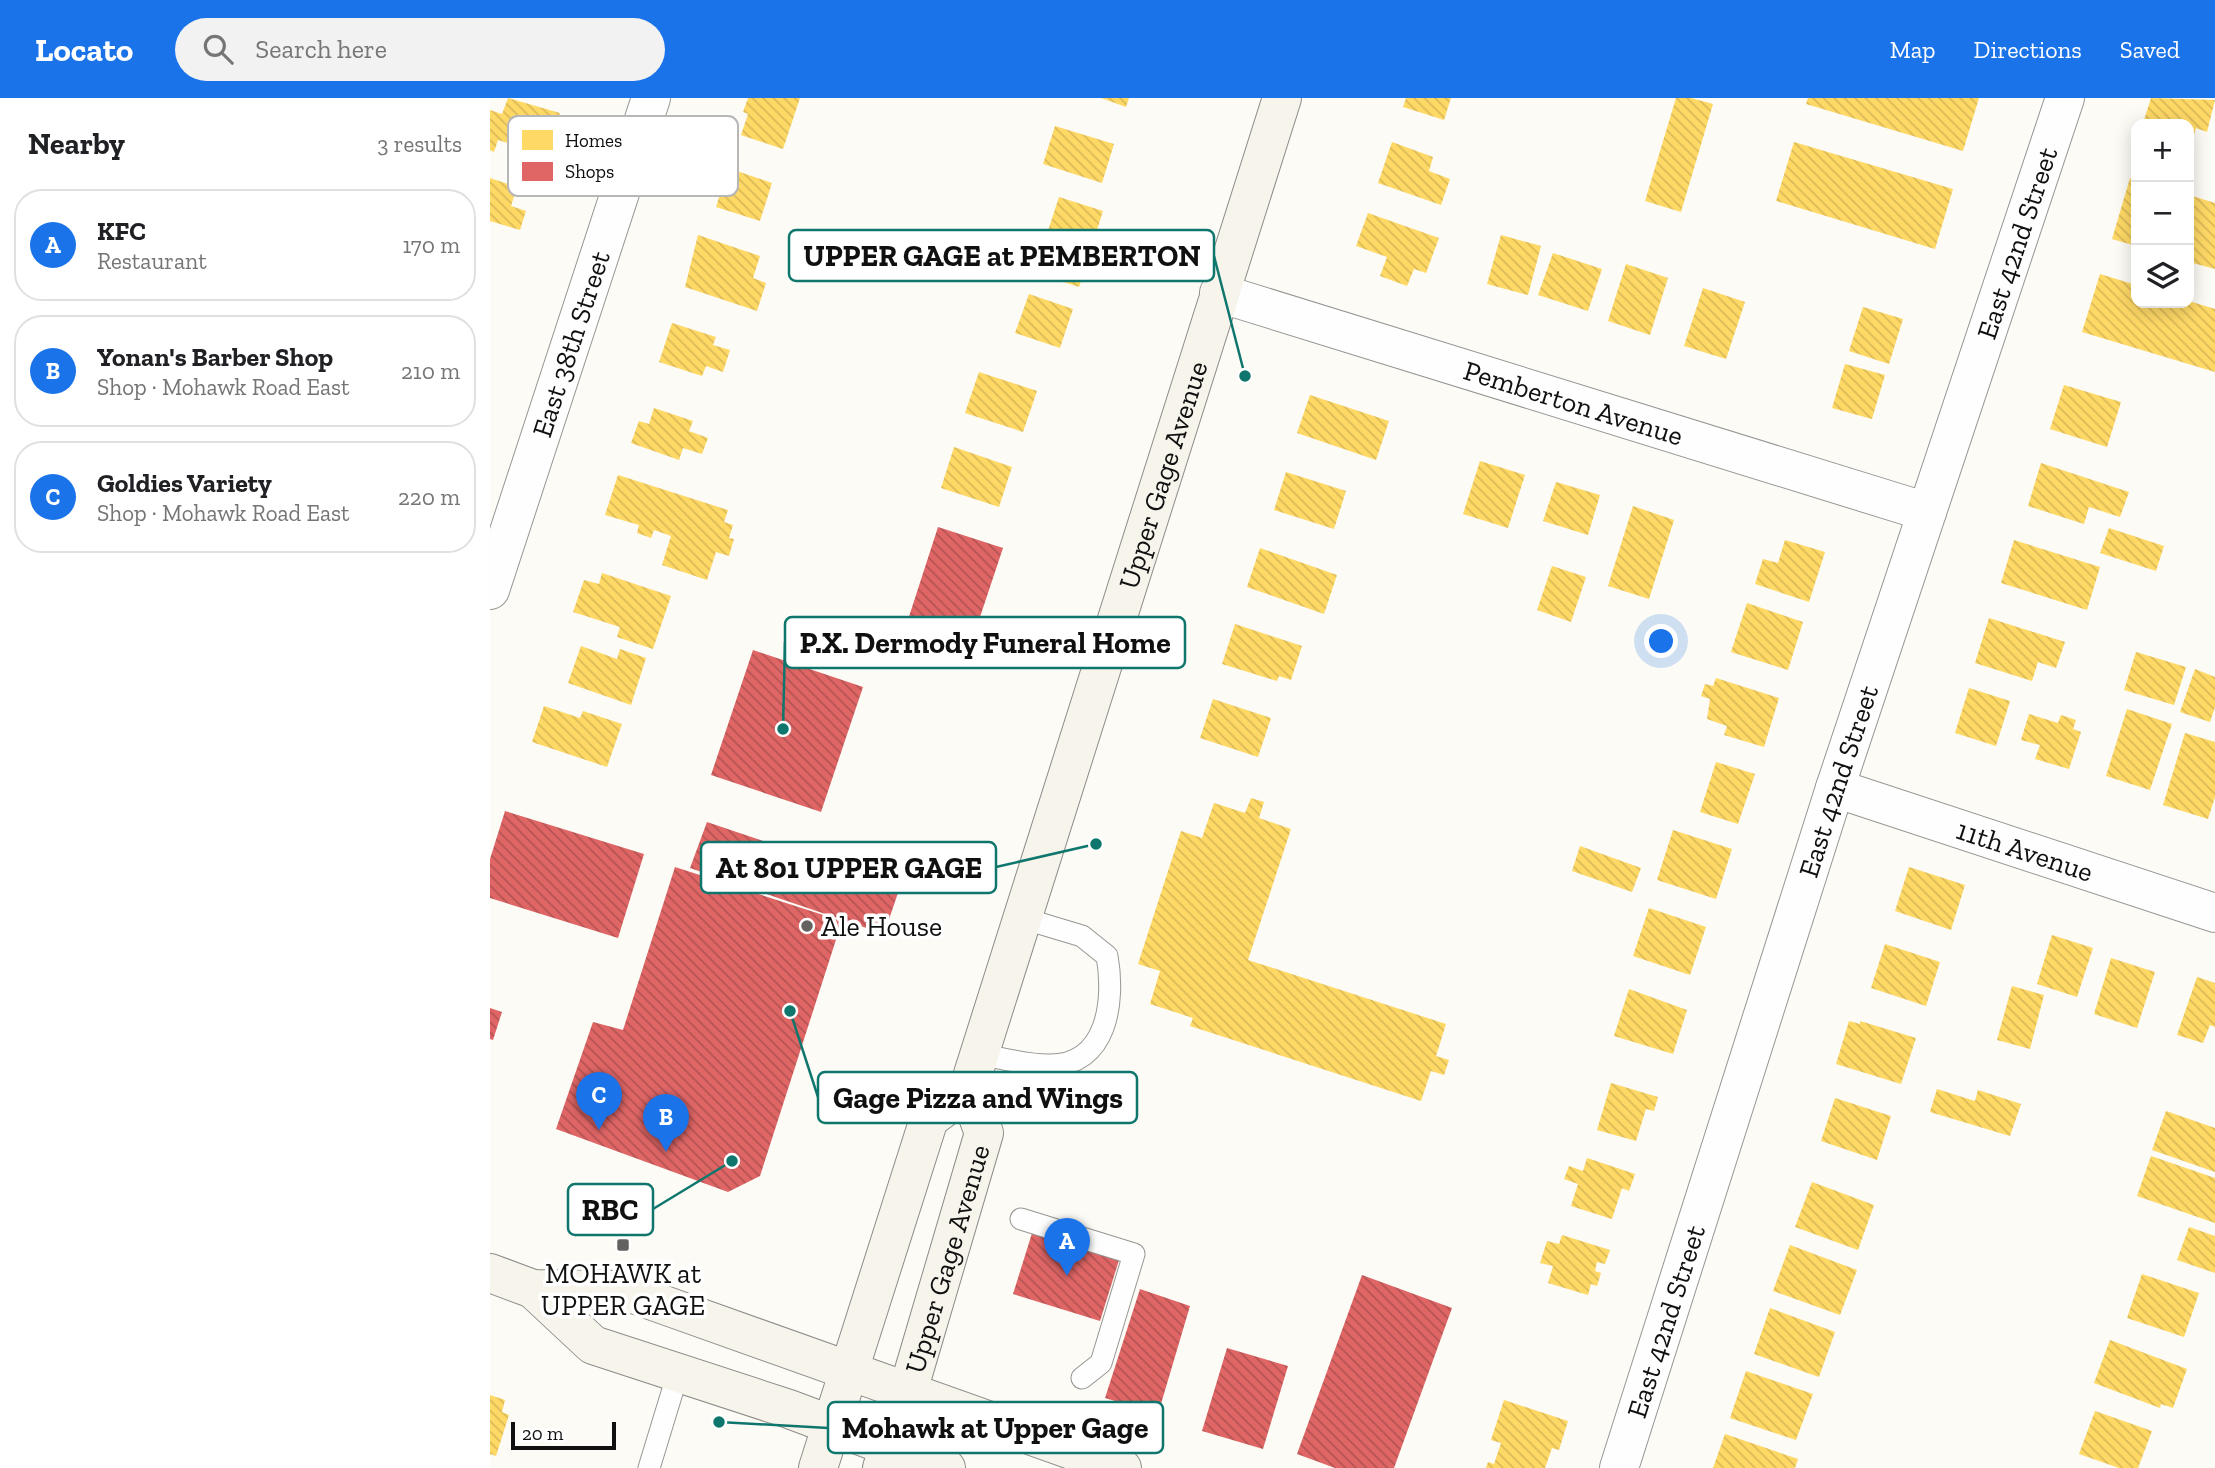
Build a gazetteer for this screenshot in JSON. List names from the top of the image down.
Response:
{
  "streets": {
    "main road": ["Upper Gage Avenue"],
    "street": [
      "East 42nd Street",
      "East 38th Street",
      "Pemberton Avenue",
      "11th Avenue"
    ]
  },
  "crossings": [
    ["East 42nd Street", "Pemberton Avenue"],
    ["East 42nd Street", "11th Avenue"],
    ["Pemberton Avenue", "Upper Gage Avenue"]
  ],
  "places": {
    "other": [
      "UPPER GAGE at PEMBERTON",
      "P.X. Dermody Funeral Home",
      "At 801 UPPER GAGE",
      "Ale House",
      "Gage Pizza and Wings",
      "RBC",
      "Mohawk at Upper Gage"
    ],
    "transit": ["MOHAWK at UPPER GAGE"]
  },
  "legend": ["Homes", "Shops"],
  "scale_bar": "20 m",
  "page": {
    "header": "Locato",
    "search": "Search here",
    "nav": ["Map", "Directions", "Saved"],
    "heading": ["Nearby", "3 results"],
    "map_buttons": ["+", "−"],
    "list": [
      {
        "mark": "A",
        "name": "KFC",
        "note": "Restaurant",
        "value": "170 m"
      },
      {
        "mark": "B",
        "name": "Yonan's Barber Shop",
        "note": "Shop · Mohawk Road East",
        "value": "210 m"
      },
      {
        "mark": "C",
        "name": "Goldies Variety",
        "note": "Shop · Mohawk Road East",
        "value": "220 m"
      }
    ],
    "pins": ["C", "B", "A"],
    "scale": "20 m"
  }
}
